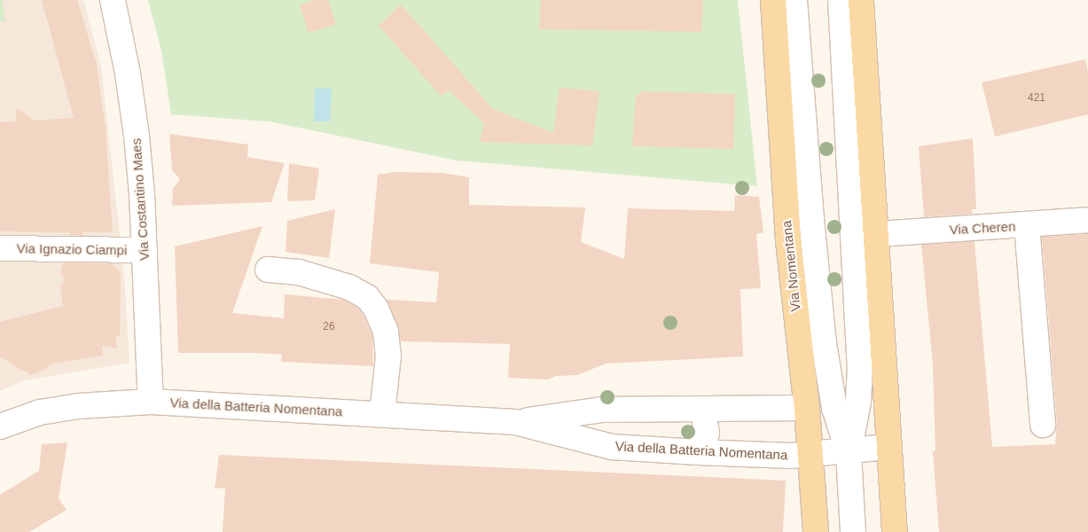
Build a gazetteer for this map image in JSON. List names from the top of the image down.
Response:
{
  "streets": {
    "main road": ["Via Nomentana"],
    "street": [
      "Via Costantino Maes",
      "Via Cheren",
      "Via Ignazio Ciampi",
      "Via della Batteria Nomentana"
    ]
  },
  "crossings": [
    ["Via Costantino Maes", "Via Ignazio Ciampi"],
    ["Via Costantino Maes", "Via della Batteria Nomentana"],
    ["Via Nomentana", "Via della Batteria Nomentana"]
  ],
  "house_numbers": ["421", "26"]
}
